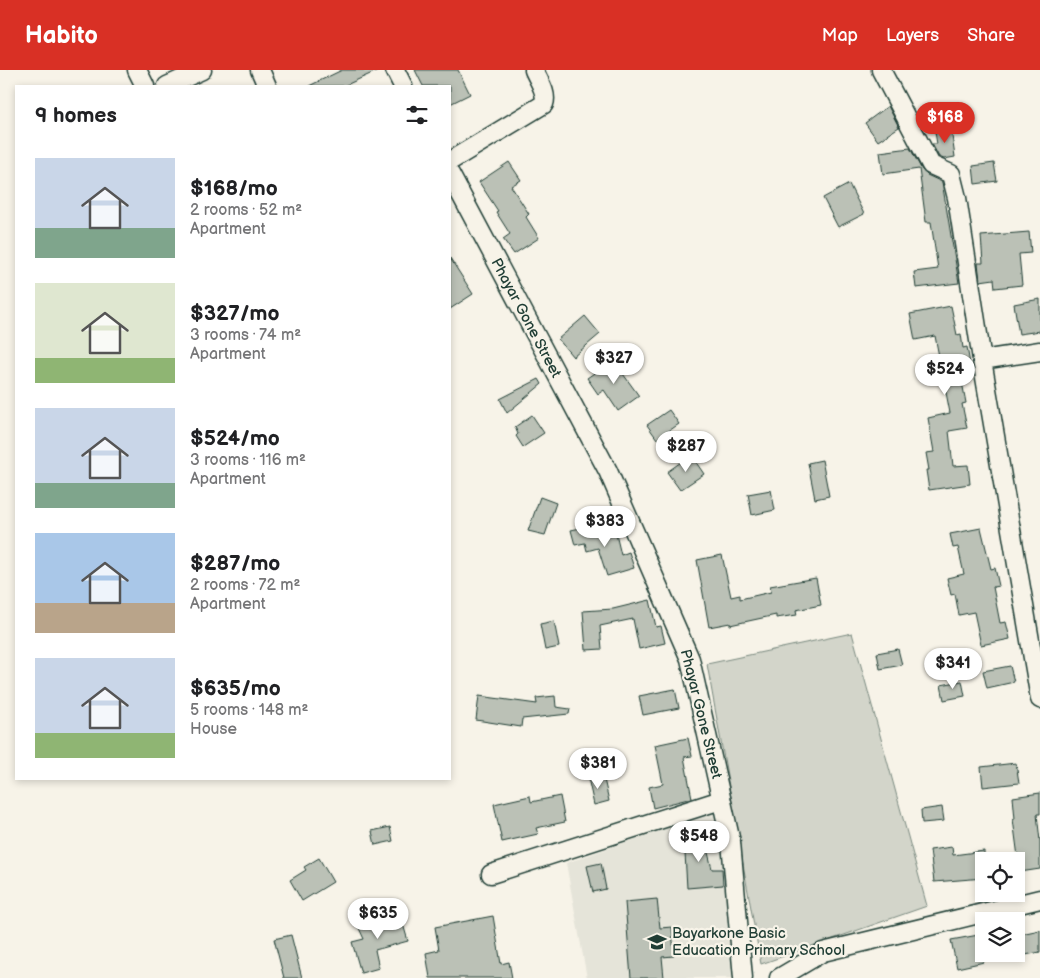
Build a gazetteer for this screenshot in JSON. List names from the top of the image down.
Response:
{
  "streets": {
    "street": ["Phayar Gone Street"]
  },
  "places": {
    "school or university": ["Bayarkone Basic Education Primary School"]
  },
  "page": {
    "header": "Habito",
    "nav": ["Map", "Layers", "Share"],
    "heading": "9 homes",
    "price": [
      "$168",
      "$327",
      "$524",
      "$287",
      "$383",
      "$341",
      "$381",
      "$548",
      "$635"
    ],
    "list": [
      {
        "name": "$168/mo",
        "note": "2 rooms · 52 m² · Apartment"
      },
      {
        "name": "$327/mo",
        "note": "3 rooms · 74 m² · Apartment"
      },
      {
        "name": "$524/mo",
        "note": "3 rooms · 116 m² · Apartment"
      },
      {
        "name": "$287/mo",
        "note": "2 rooms · 72 m² · Apartment"
      },
      {
        "name": "$635/mo",
        "note": "5 rooms · 148 m² · House"
      }
    ]
  }
}
